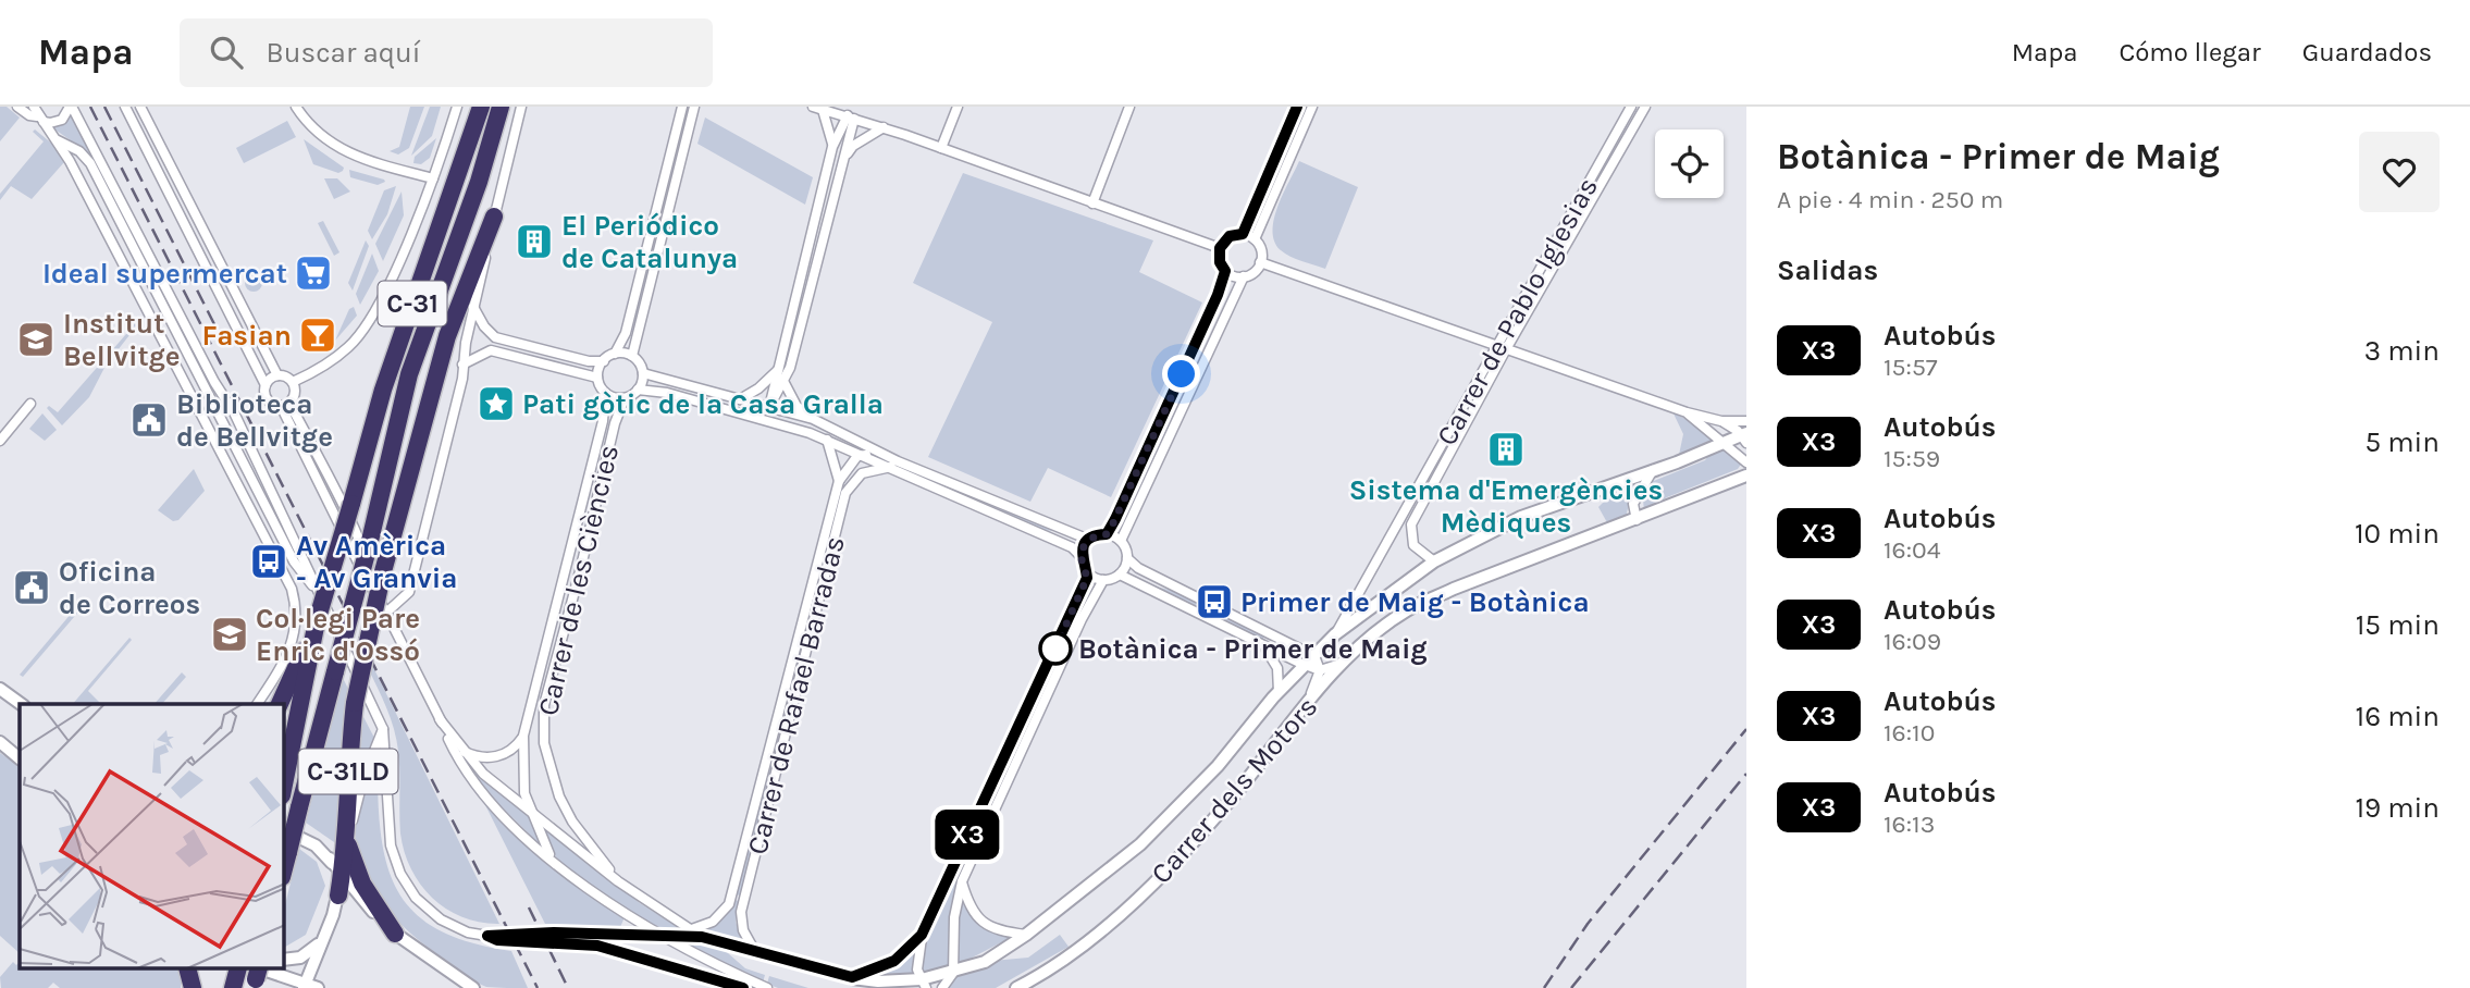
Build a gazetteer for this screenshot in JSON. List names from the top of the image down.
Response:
{
  "streets": {
    "highway": ["C-31", "C-31LD"],
    "street": [
      "Carrer de Pablo Iglesias",
      "Carrer de les Ciències",
      "Carrer de Rafael Barradas",
      "Carrer dels Motors"
    ]
  },
  "crossings": [
    ["C-31", "C-31LD"],
    ["Carrer de Pablo Iglesias", "Carrer dels Motors"],
    ["Carrer de les Ciències", "Carrer dels Motors"],
    ["Carrer de Rafael Barradas", "Carrer dels Motors"]
  ],
  "places": {
    "building": ["El Periódico de Catalunya", "Sistema d'Emergències Mèdiques"],
    "supermarket": ["Ideal supermercat"],
    "bar": ["Fasian"],
    "school or university": ["Institut Bellvitge", "Col·legi Pare Enric d'Ossó"],
    "place": ["Pati gòtic de la Casa Gralla"],
    "public building": ["Biblioteca de Bellvitge", "Oficina de Correos"],
    "bus stop": ["Av Amèrica - Av Granvia", "Primer de Maig - Botànica"],
    "other": ["Botànica - Primer de Maig"]
  },
  "lines": ["bus line X3"],
  "page": {
    "header": "Mapa",
    "search": "Buscar aquí",
    "nav": ["Mapa", "Cómo llegar", "Guardados"],
    "on_map": "X3",
    "heading": [
      ["Botànica - Primer de Maig", "A pie · 4 min · 250 m"],
      "Salidas"
    ],
    "list": [
      {
        "mark": "X3",
        "name": "Autobús",
        "note": "15:57",
        "value": "3 min"
      },
      {
        "mark": "X3",
        "name": "Autobús",
        "note": "15:59",
        "value": "5 min"
      },
      {
        "mark": "X3",
        "name": "Autobús",
        "note": "16:04",
        "value": "10 min"
      },
      {
        "mark": "X3",
        "name": "Autobús",
        "note": "16:09",
        "value": "15 min"
      },
      {
        "mark": "X3",
        "name": "Autobús",
        "note": "16:10",
        "value": "16 min"
      },
      {
        "mark": "X3",
        "name": "Autobús",
        "note": "16:13",
        "value": "19 min"
      }
    ]
  }
}
